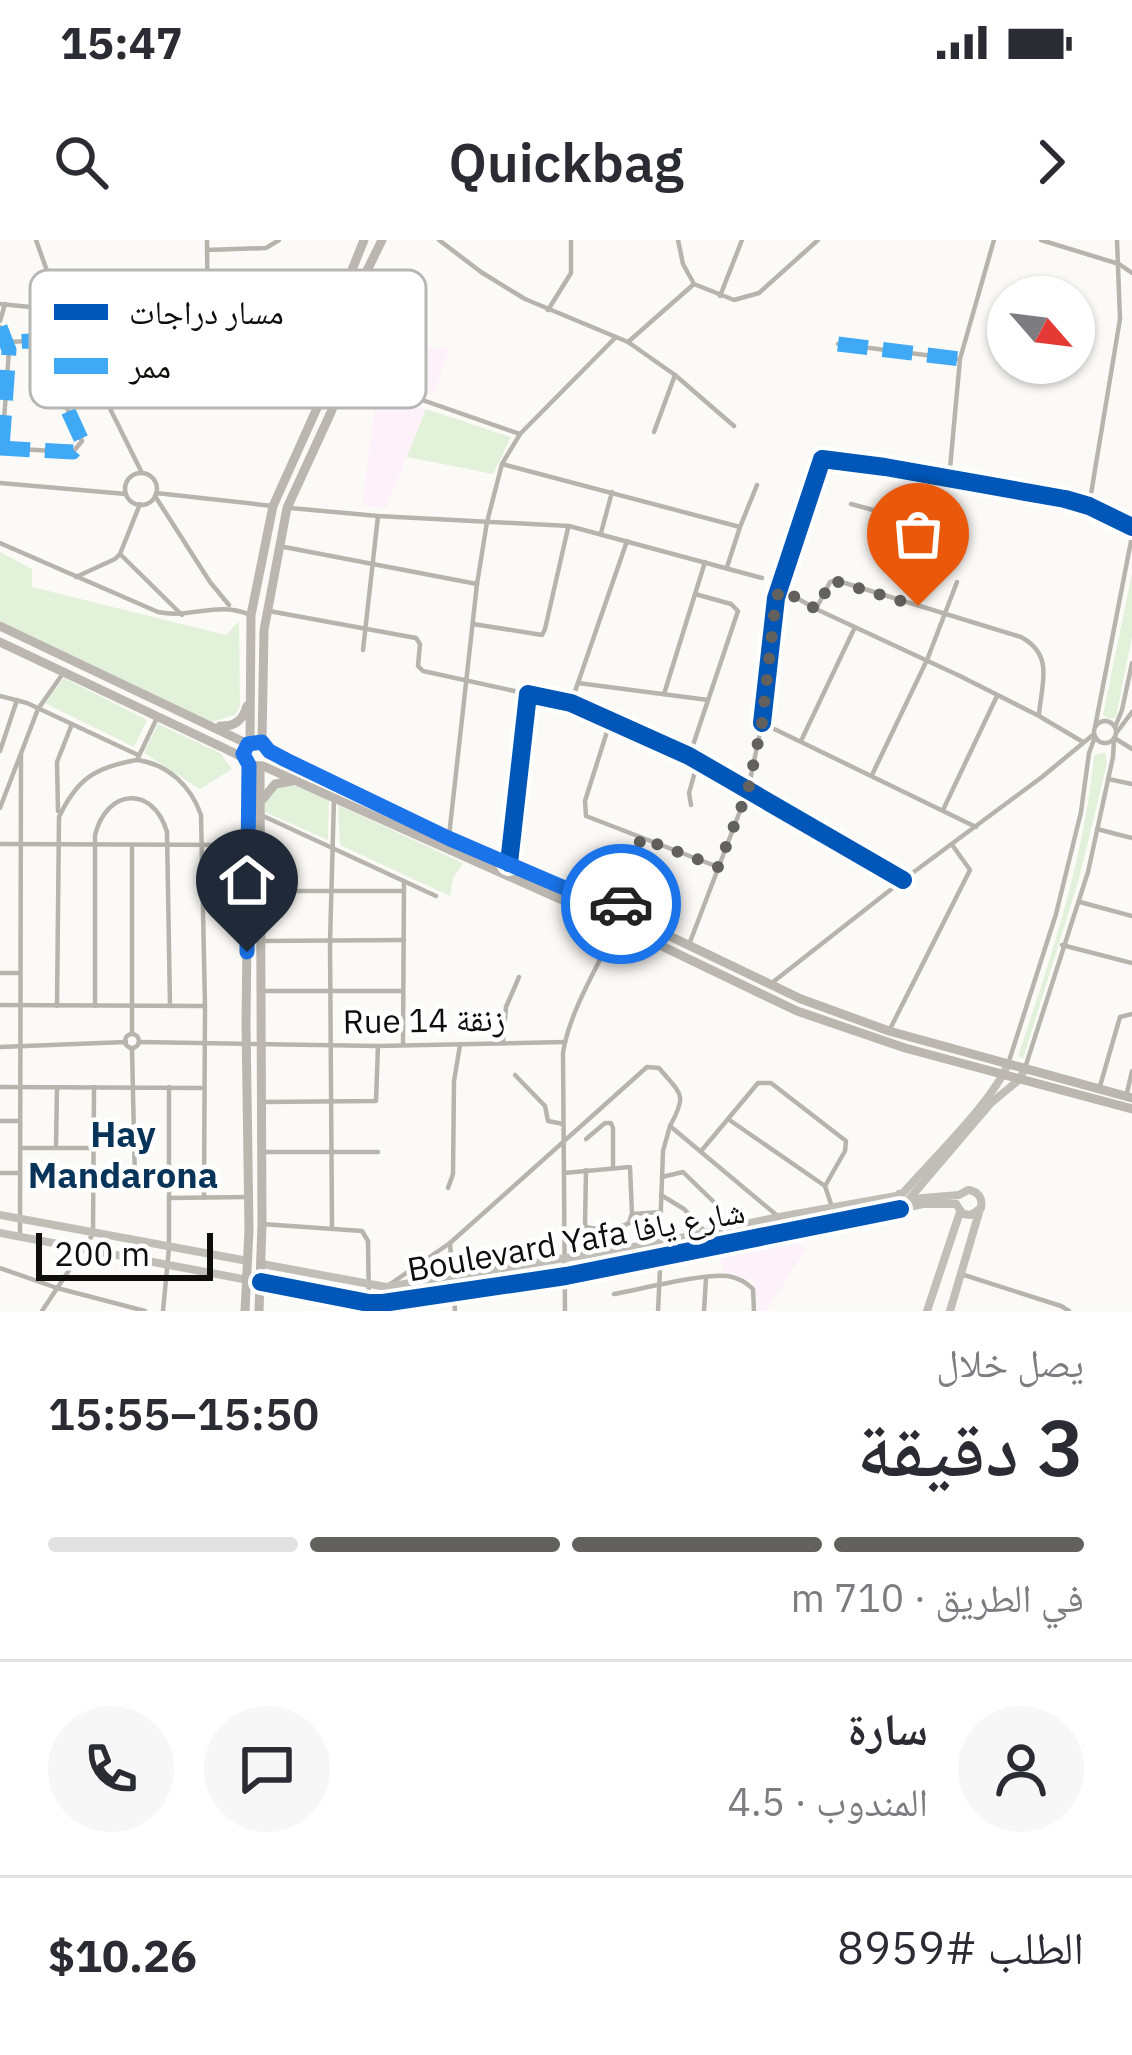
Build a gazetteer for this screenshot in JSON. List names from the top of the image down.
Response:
{
  "streets": {
    "street": ["Rue 14 زنقة", "Boulevard Yafa شارع يافا"]
  },
  "districts": ["Hay Mandarona"],
  "legend": ["مسار دراجات", "ممر"],
  "scale_bar": "200 m",
  "north": "bottom right",
  "page": {
    "status": "15:47",
    "header": "Quickbag",
    "scale": "200 m",
    "heading": ["3 دقيقة", "يصل خلال", "15:50–15:55"],
    "panel": [
      "سارة",
      "المندوب · 4.5",
      "الطلب #8959",
      "$10.26"
    ],
    "bar": "في الطريق · 710 m"
  }
}
